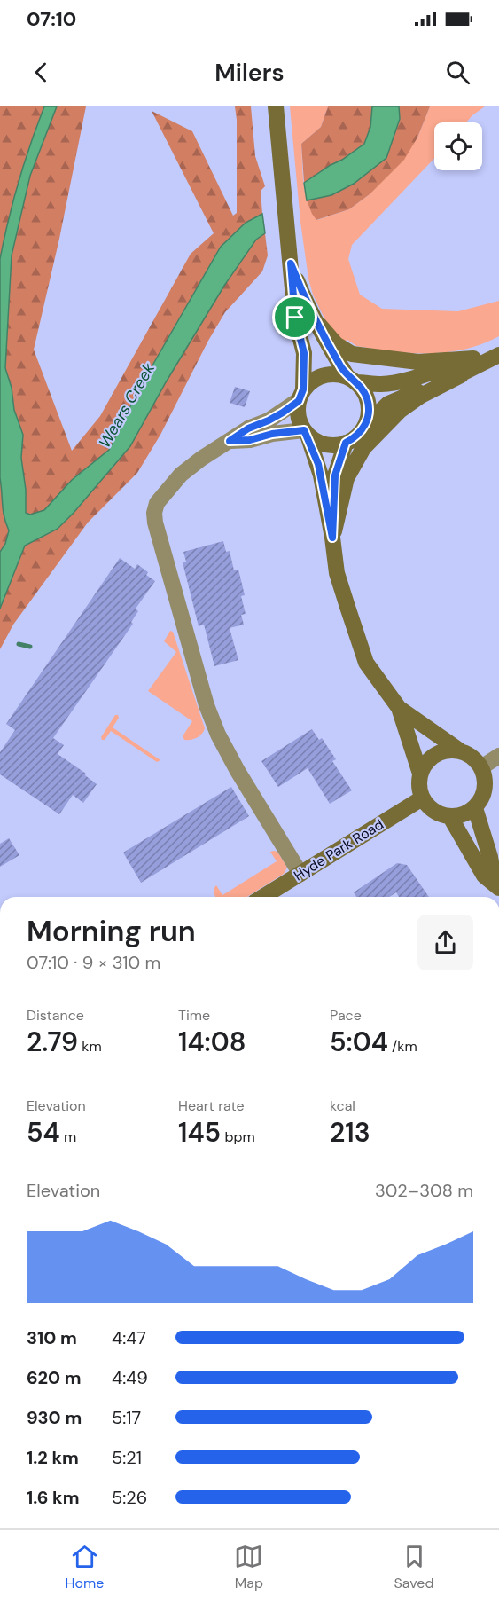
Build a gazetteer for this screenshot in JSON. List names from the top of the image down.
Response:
{
  "streets": {
    "main road": ["Hyde Park Road"]
  },
  "water": ["Wears Creek"],
  "page": {
    "status": "07:10",
    "header": "Milers",
    "heading": ["Morning run", "07:10 · 9 × 310 m"],
    "stats": [
      ["Distance", "2.79 km"],
      ["Time", "14:08"],
      ["Pace", "5:04 /km"],
      ["Elevation", "54 m"],
      ["Heart rate", "145 bpm"],
      ["kcal", "213"]
    ],
    "chart": ["Elevation", "302–308 m"],
    "list": [
      {
        "name": "310 m",
        "note": "4:47"
      },
      {
        "name": "620 m",
        "note": "4:49"
      },
      {
        "name": "930 m",
        "note": "5:17"
      },
      {
        "name": "1.2 km",
        "note": "5:21"
      },
      {
        "name": "1.6 km",
        "note": "5:26"
      }
    ],
    "tabs": ["Home", "Map", "Saved"]
  }
}
